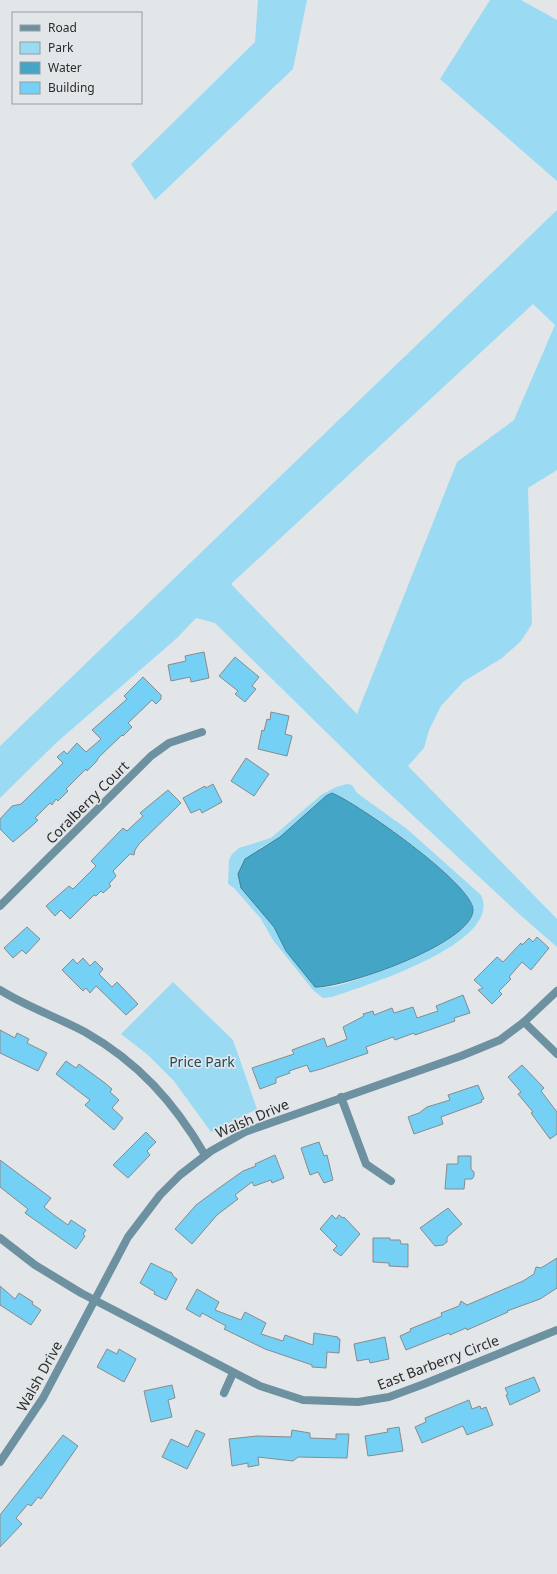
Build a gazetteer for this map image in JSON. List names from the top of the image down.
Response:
{
  "streets": {
    "street": ["Coralberry Court", "Walsh Drive", "East Barberry Circle"]
  },
  "crossings": [
    ["Walsh Drive", "East Barberry Circle"]
  ],
  "parks": ["Price Park"],
  "legend": [
    "Road",
    "Park",
    "Water",
    "Building"
  ]
}
